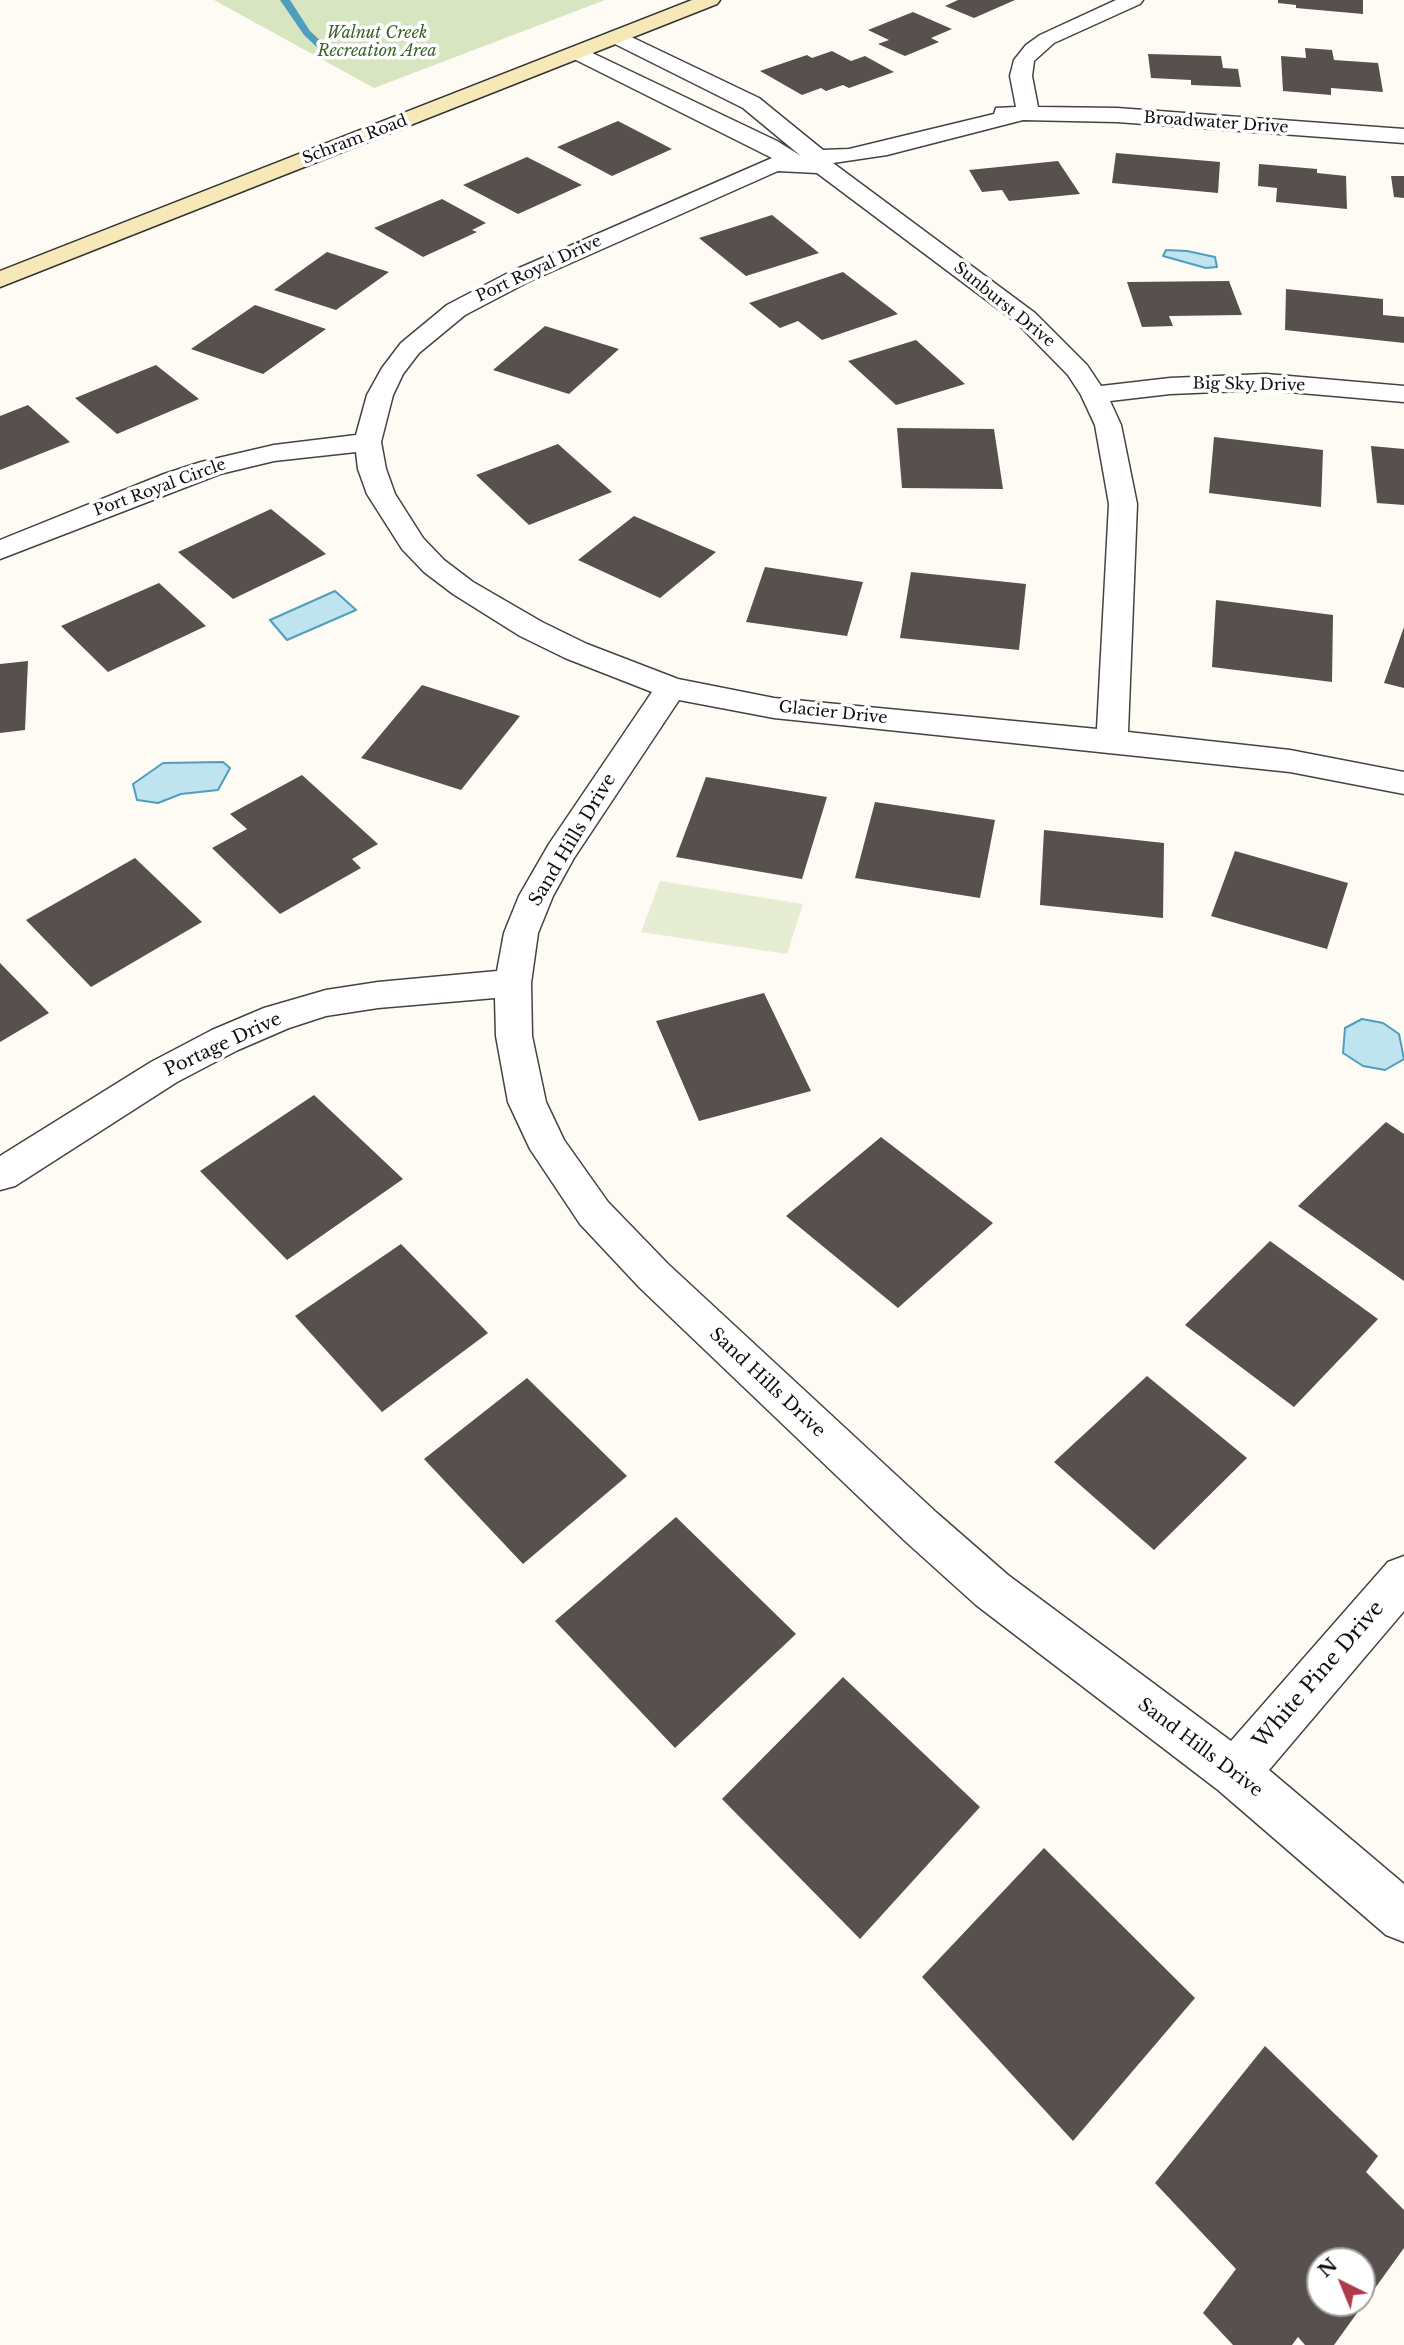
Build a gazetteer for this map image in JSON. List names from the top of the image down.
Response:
{
  "streets": {
    "main road": ["Schram Road"],
    "street": [
      "Broadwater Drive",
      "Port Royal Drive",
      "Sunburst Drive",
      "Big Sky Drive",
      "Port Royal Circle",
      "Glacier Drive",
      "Sand Hills Drive",
      "Portage Drive",
      "White Pine Drive"
    ]
  },
  "crossings": [
    ["Broadwater Drive", "Port Royal Drive"],
    ["Broadwater Drive", "Sunburst Drive"],
    ["Schram Road", "Sunburst Drive"],
    ["Port Royal Drive", "Sunburst Drive"],
    ["Port Royal Drive", "Port Royal Circle"],
    ["Port Royal Drive", "Glacier Drive"],
    ["Sunburst Drive", "Big Sky Drive"],
    ["Sunburst Drive", "Glacier Drive"],
    ["Port Royal Circle", "Glacier Drive"],
    ["Glacier Drive", "Sand Hills Drive"],
    ["Sand Hills Drive", "Portage Drive"],
    ["Sand Hills Drive", "White Pine Drive"]
  ],
  "parks": ["Walnut Creek Recreation Area"],
  "north": "top left"
}
